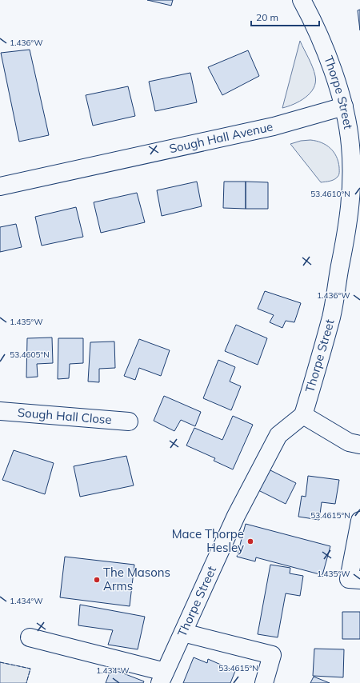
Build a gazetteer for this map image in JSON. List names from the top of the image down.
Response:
{
  "streets": {
    "street": ["Thorpe Street", "Sough Hall Avenue", "Sough Hall Close"]
  },
  "crossings": [
    ["Thorpe Street", "Sough Hall Avenue"]
  ],
  "places": ["Mace Thorpe Hesley", "The Masons Arms"],
  "scale_bar": "20 m",
  "coordinates": [
    "1.436°W",
    "53.4610°N",
    "1.435°W",
    "53.4605°N",
    "53.4615°N",
    "1.434°W"
  ]
}
